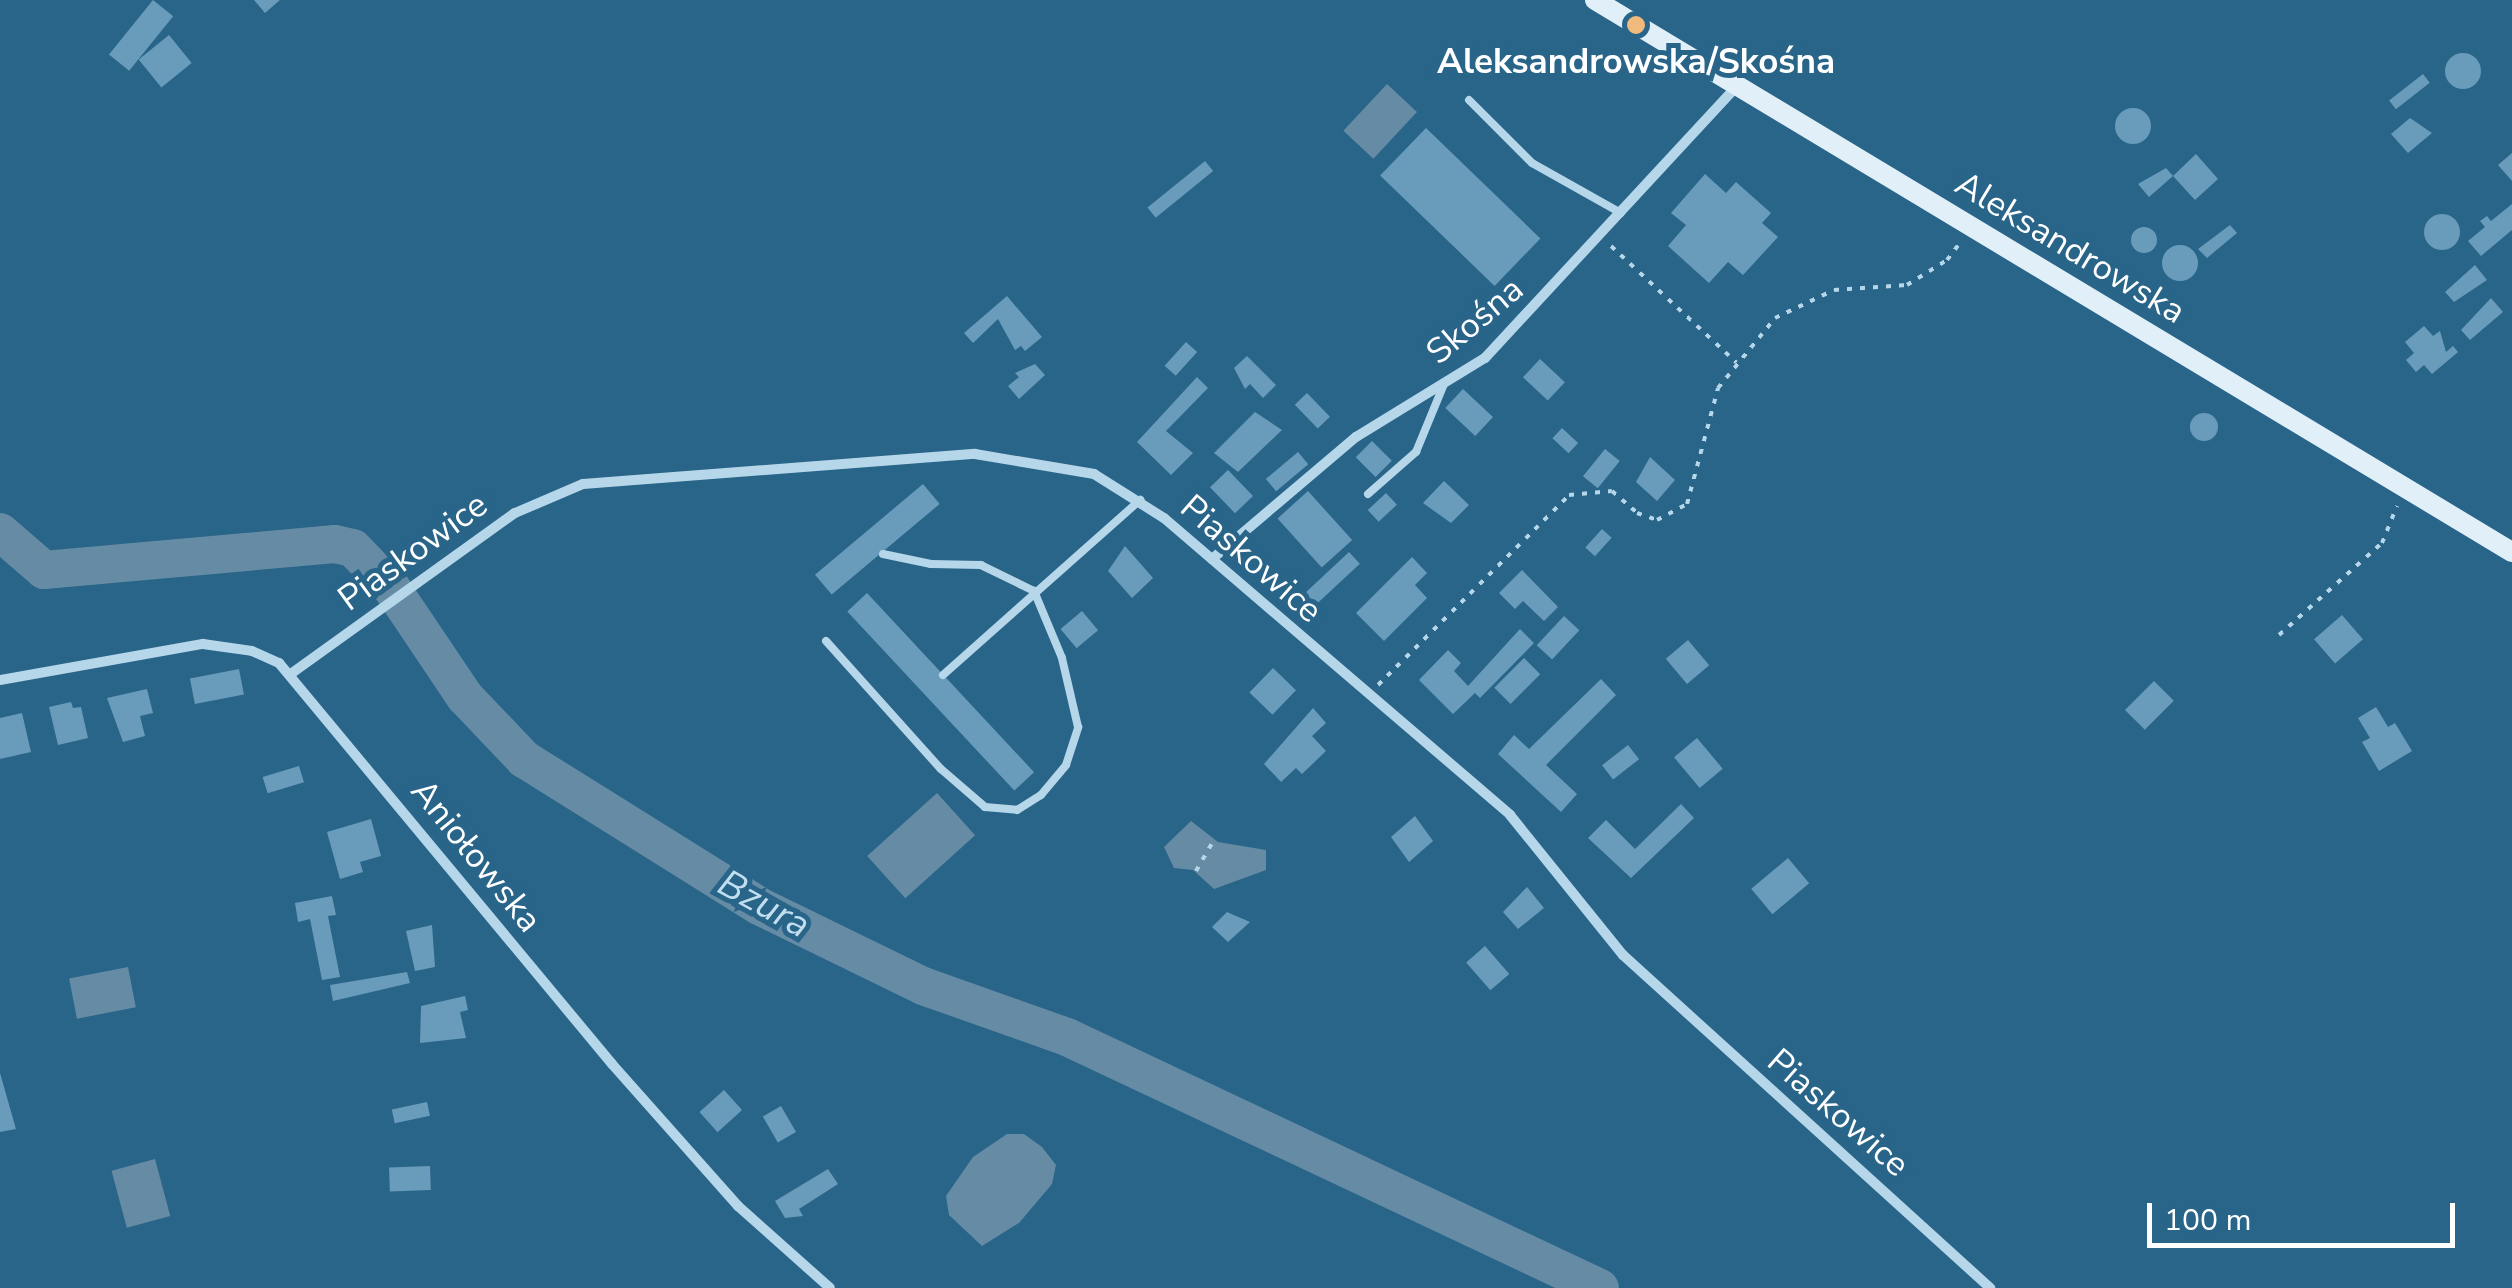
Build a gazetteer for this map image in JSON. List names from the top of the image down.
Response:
{
  "streets": {
    "main road": ["Aleksandrowska"],
    "street": ["Skośna", "Piaskowice", "Aniołowska"]
  },
  "crossings": [
    ["Aleksandrowska", "Skośna"],
    ["Skośna", "Piaskowice"],
    ["Piaskowice", "Aniołowska"]
  ],
  "water": ["Bzura"],
  "places": ["Aleksandrowska/Skośna"],
  "scale_bar": "100 m"
}
